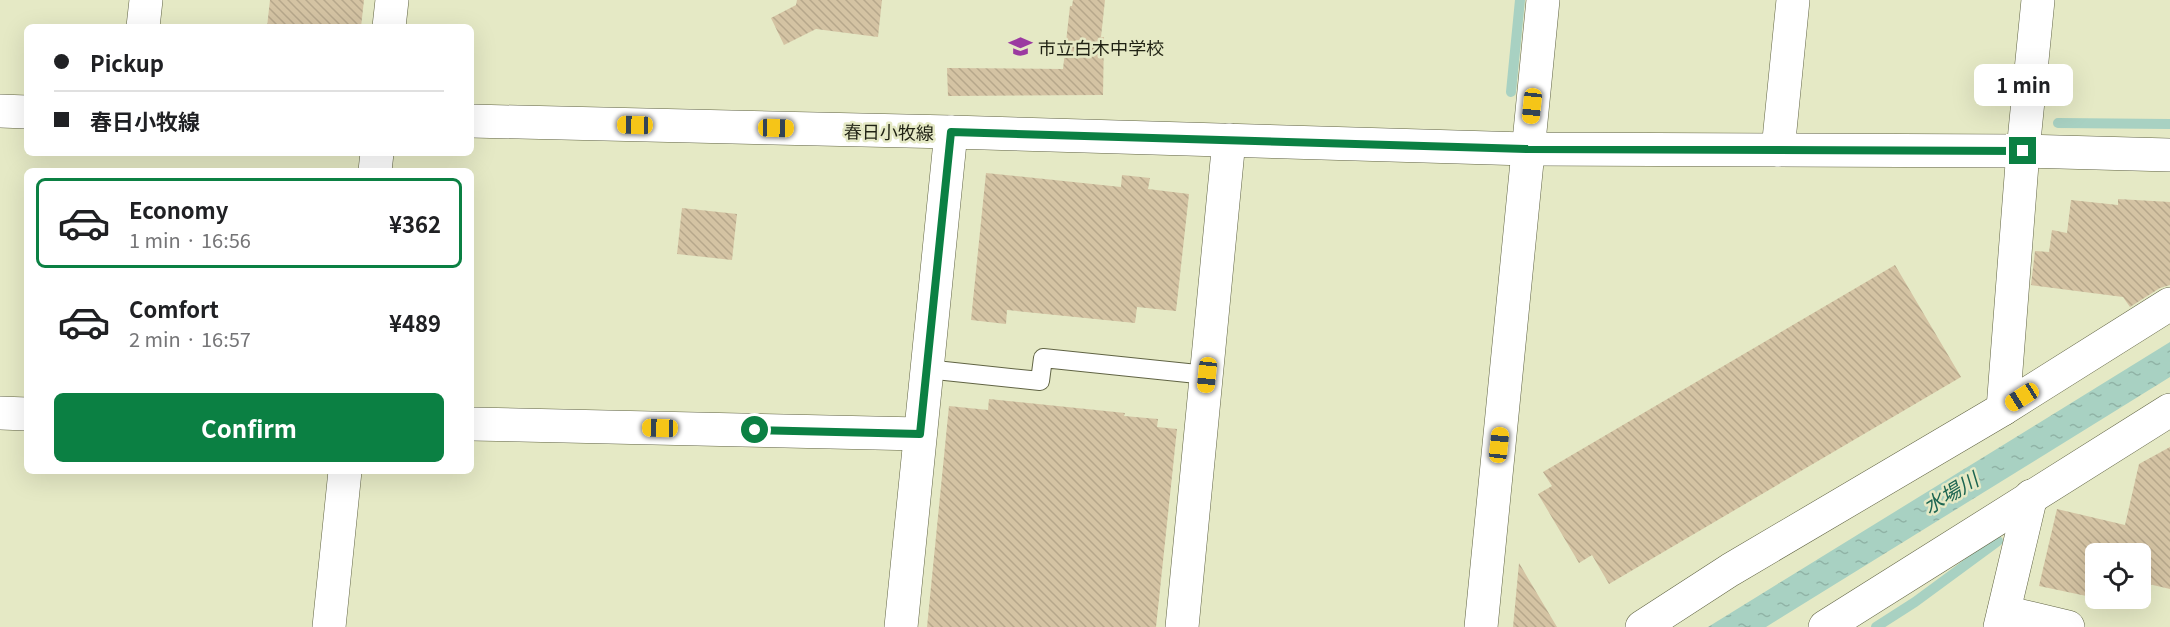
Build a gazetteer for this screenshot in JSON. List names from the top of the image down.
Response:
{
  "streets": {
    "street": ["春日小牧線"]
  },
  "water": ["水場川"],
  "places": {
    "school or university": ["市立白木中学校"]
  },
  "page": {
    "banner": ["Pickup", "春日小牧線"],
    "bubble": "1 min",
    "list": [
      {
        "name": "Economy",
        "note": "1 min · 16:56",
        "value": "¥362"
      },
      {
        "name": "Comfort",
        "note": "2 min · 16:57",
        "value": "¥489"
      }
    ],
    "buttons": "Confirm"
  }
}
